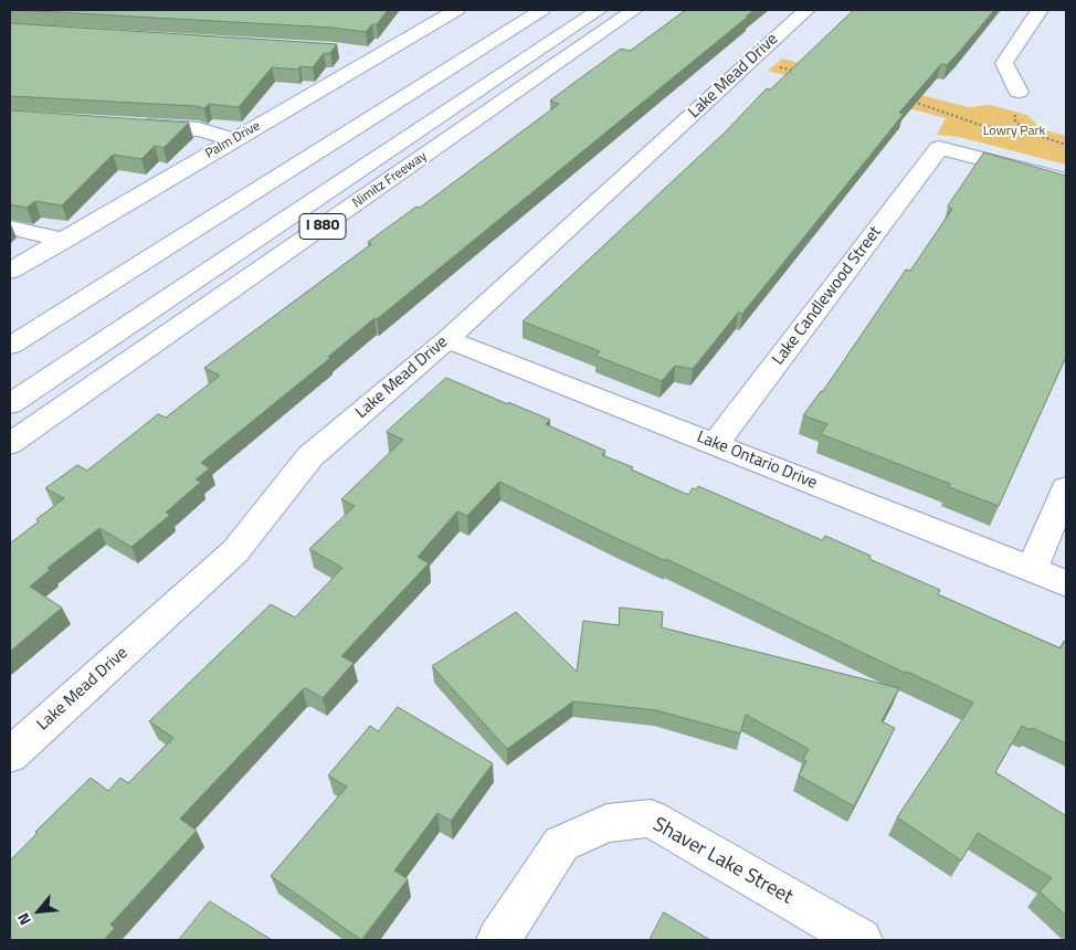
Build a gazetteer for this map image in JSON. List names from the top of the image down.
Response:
{
  "streets": {
    "main road": [
      "Lake Mead Drive",
      "Palm Drive",
      "Nimitz Freeway",
      "I 880",
      "Lake Candlewood Street",
      "Lake Ontario Drive",
      "Shaver Lake Street"
    ]
  },
  "crossings": [
    ["Lake Mead Drive", "Lake Ontario Drive"],
    ["Lake Candlewood Street", "Lake Ontario Drive"]
  ],
  "parks": ["Lowry Park"],
  "north": "bottom left"
}
